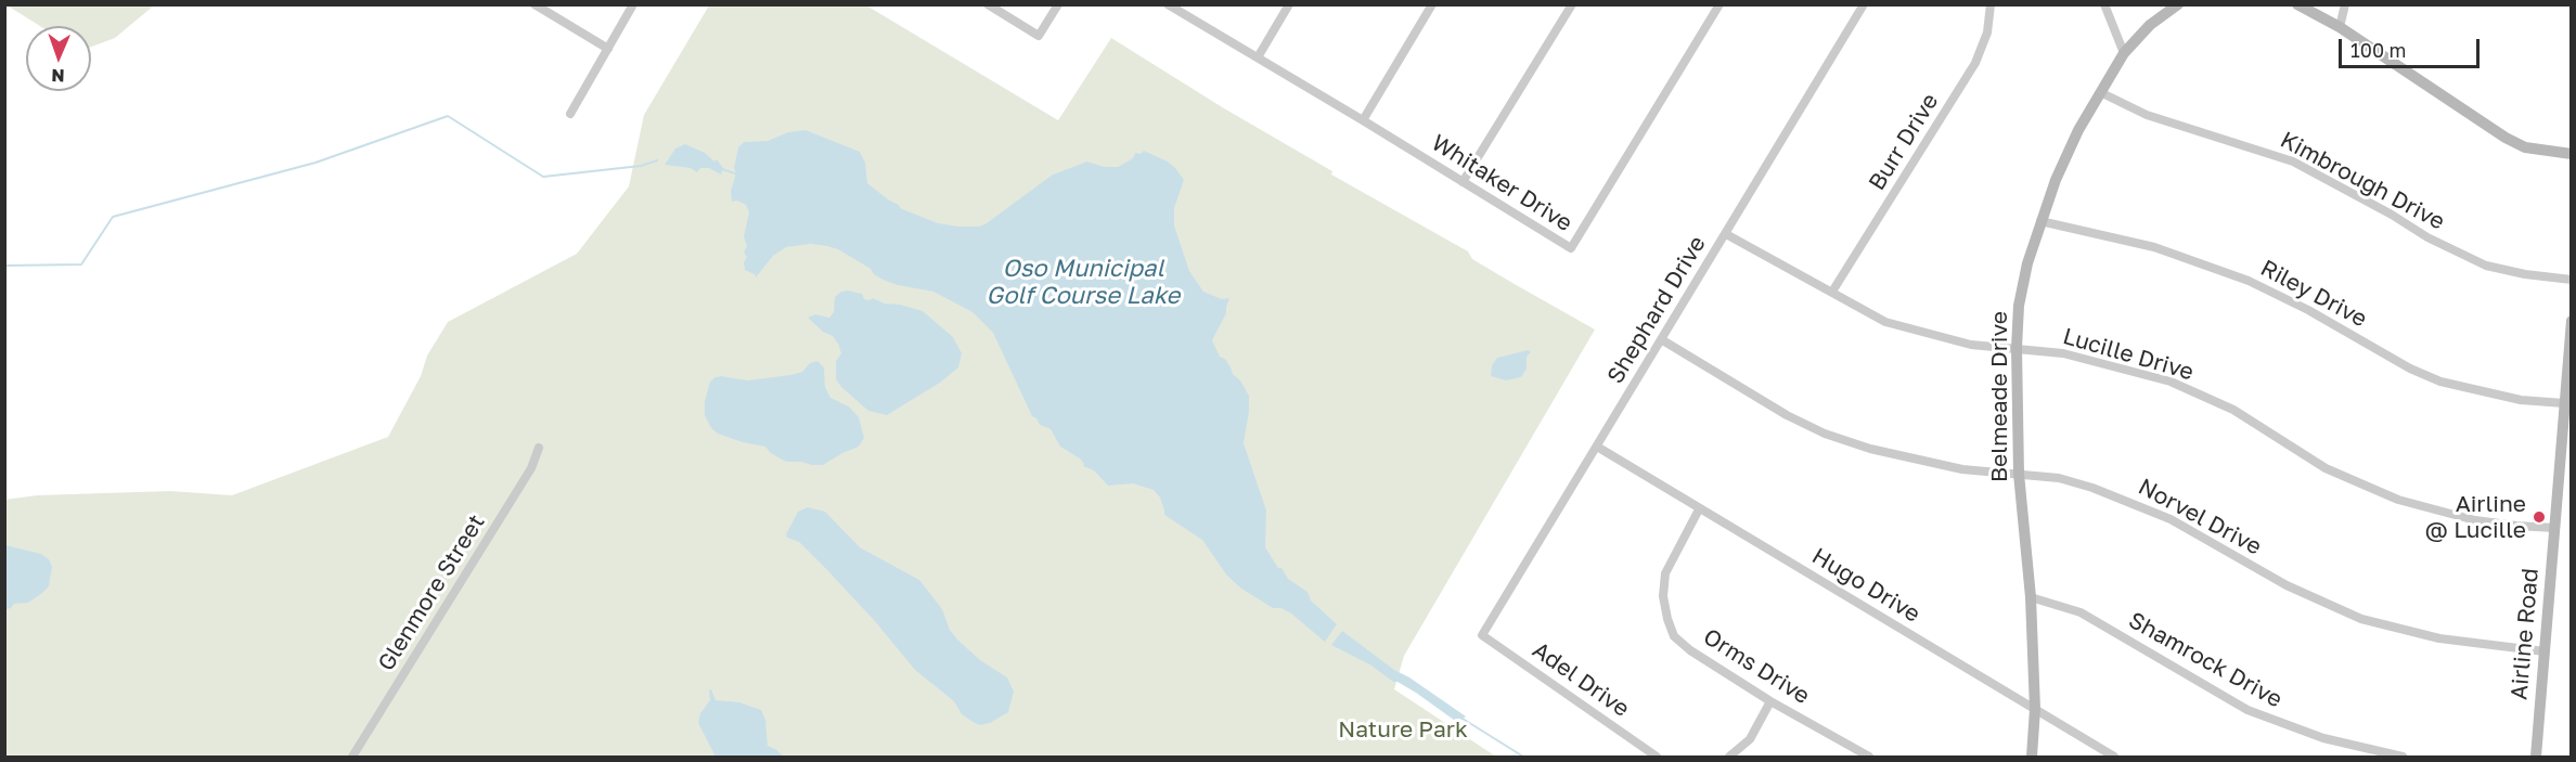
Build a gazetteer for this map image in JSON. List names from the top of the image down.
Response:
{
  "streets": {
    "street": [
      "Burr Drive",
      "Kimbrough Drive",
      "Whitaker Drive",
      "Riley Drive",
      "Shephard Drive",
      "Lucille Drive",
      "Belmeade Drive",
      "Norvel Drive",
      "Hugo Drive",
      "Glenmore Street",
      "Airline Road",
      "Shamrock Drive",
      "Orms Drive",
      "Adel Drive"
    ]
  },
  "crossings": [
    ["Burr Drive", "Lucille Drive"],
    ["Kimbrough Drive", "Belmeade Drive"],
    ["Riley Drive", "Belmeade Drive"],
    ["Riley Drive", "Airline Road"],
    ["Shephard Drive", "Lucille Drive"],
    ["Shephard Drive", "Norvel Drive"],
    ["Shephard Drive", "Hugo Drive"],
    ["Shephard Drive", "Adel Drive"],
    ["Lucille Drive", "Belmeade Drive"],
    ["Lucille Drive", "Airline Road"],
    ["Belmeade Drive", "Norvel Drive"],
    ["Belmeade Drive", "Hugo Drive"],
    ["Belmeade Drive", "Shamrock Drive"],
    ["Norvel Drive", "Airline Road"],
    ["Hugo Drive", "Orms Drive"]
  ],
  "water": ["Oso Municipal Golf Course Lake"],
  "parks": ["Nature Park"],
  "places": ["Airline @ Lucille"],
  "scale_bar": "100 m",
  "north": "bottom"
}
